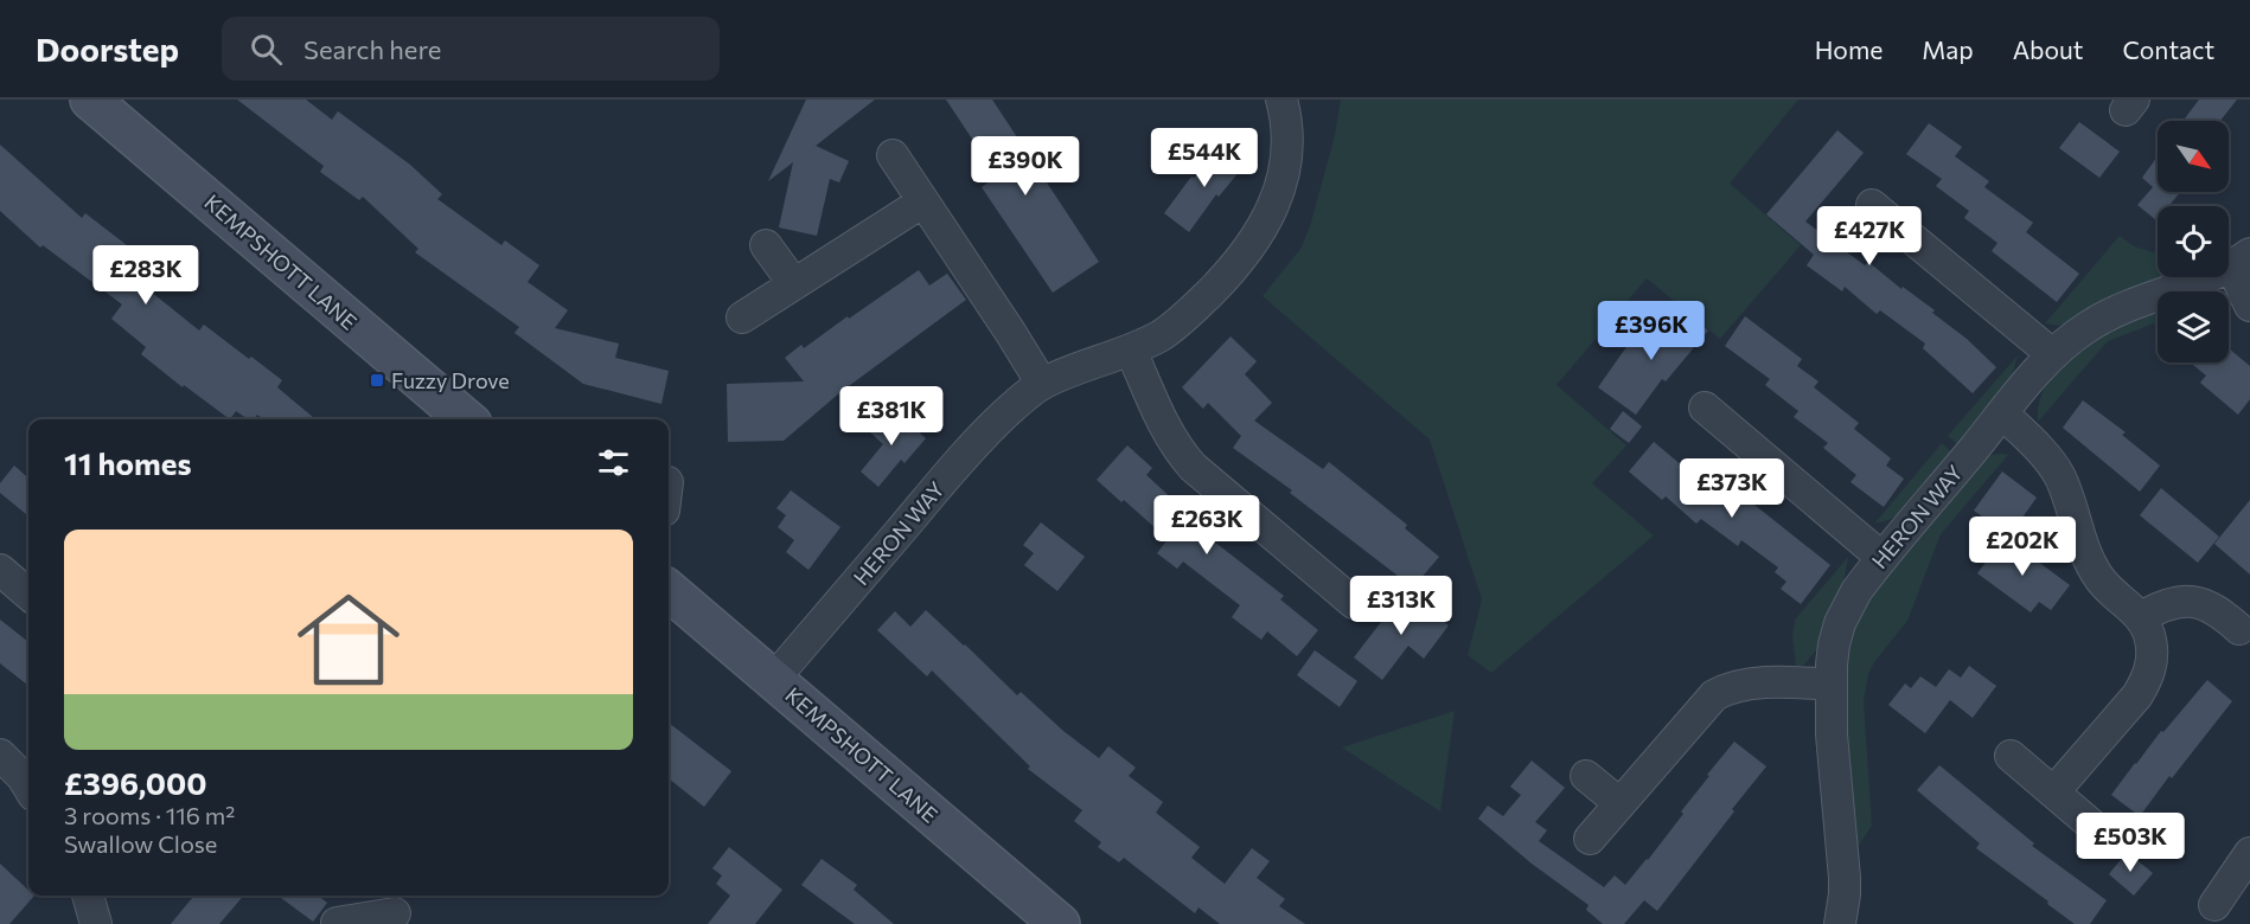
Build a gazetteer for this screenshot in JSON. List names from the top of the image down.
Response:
{
  "streets": {
    "street": ["KEMPSHOTT LANE", "HERON WAY"]
  },
  "crossings": [
    ["KEMPSHOTT LANE", "HERON WAY"]
  ],
  "places": {
    "transit": ["Fuzzy Drove"]
  },
  "north": "bottom right",
  "page": {
    "header": "Doorstep",
    "search": "Search here",
    "nav": [
      "Home",
      "Map",
      "About",
      "Contact"
    ],
    "price": [
      "£544K",
      "£390K",
      "£427K",
      "£283K",
      "£396K",
      "£381K",
      "£373K",
      "£263K",
      "£202K",
      "£313K",
      "£503K"
    ],
    "heading": "11 homes",
    "list": [
      {
        "name": "£396,000",
        "note": "3 rooms · 116 m² · Swallow Close"
      }
    ]
  }
}
